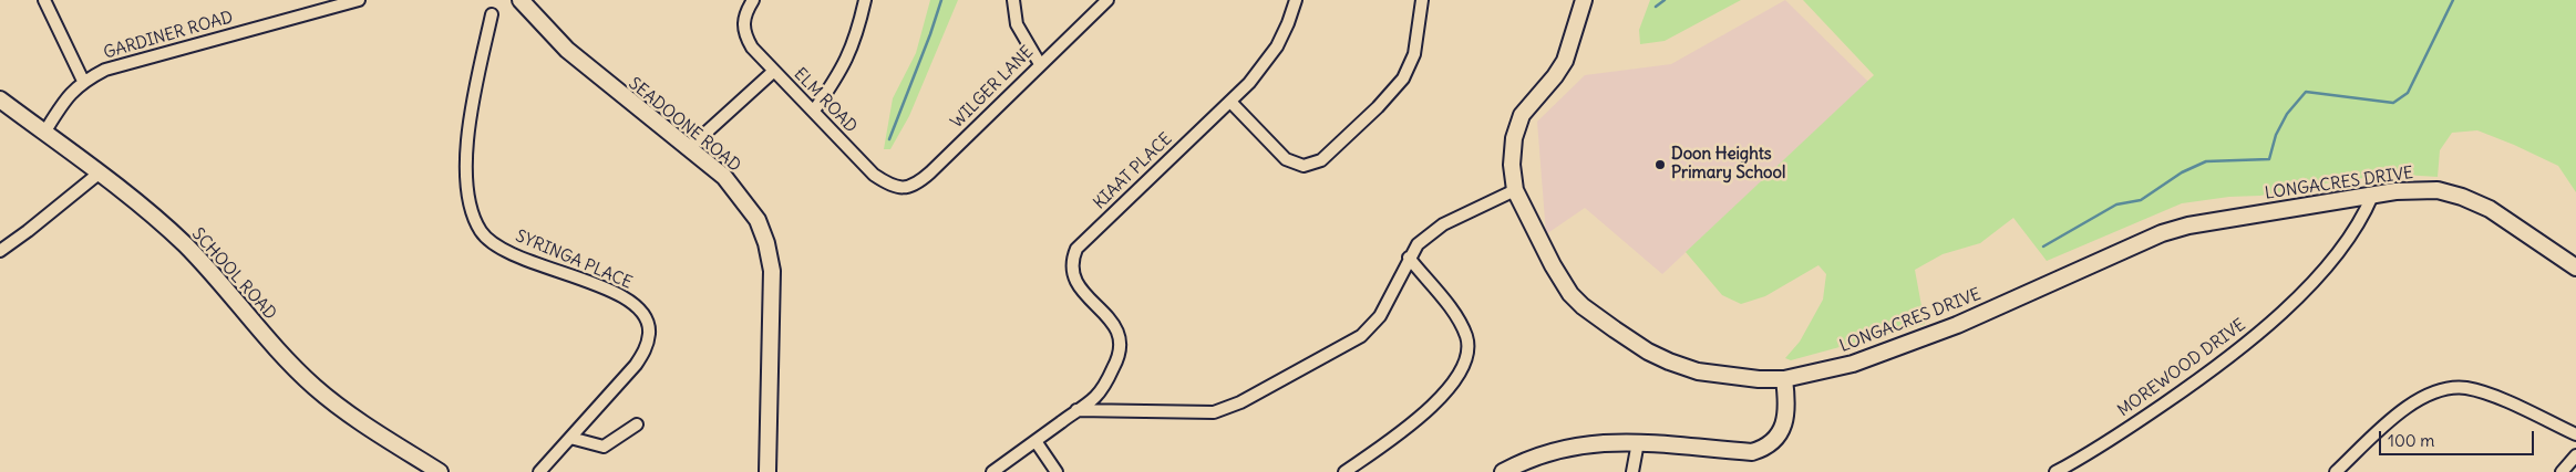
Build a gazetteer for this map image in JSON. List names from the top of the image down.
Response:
{
  "streets": {
    "street": [
      "GARDINER ROAD",
      "WILGER LANE",
      "ELM ROAD",
      "SEADOONE ROAD",
      "KIAAT PLACE",
      "LONGACRES DRIVE",
      "SYRINGA PLACE",
      "SCHOOL ROAD",
      "MOREWOOD DRIVE"
    ]
  },
  "crossings": [
    ["GARDINER ROAD", "SCHOOL ROAD"],
    ["WILGER LANE", "ELM ROAD"],
    ["LONGACRES DRIVE", "MOREWOOD DRIVE"]
  ],
  "places": ["Doon Heights Primary School"],
  "scale_bar": "100 m"
}
